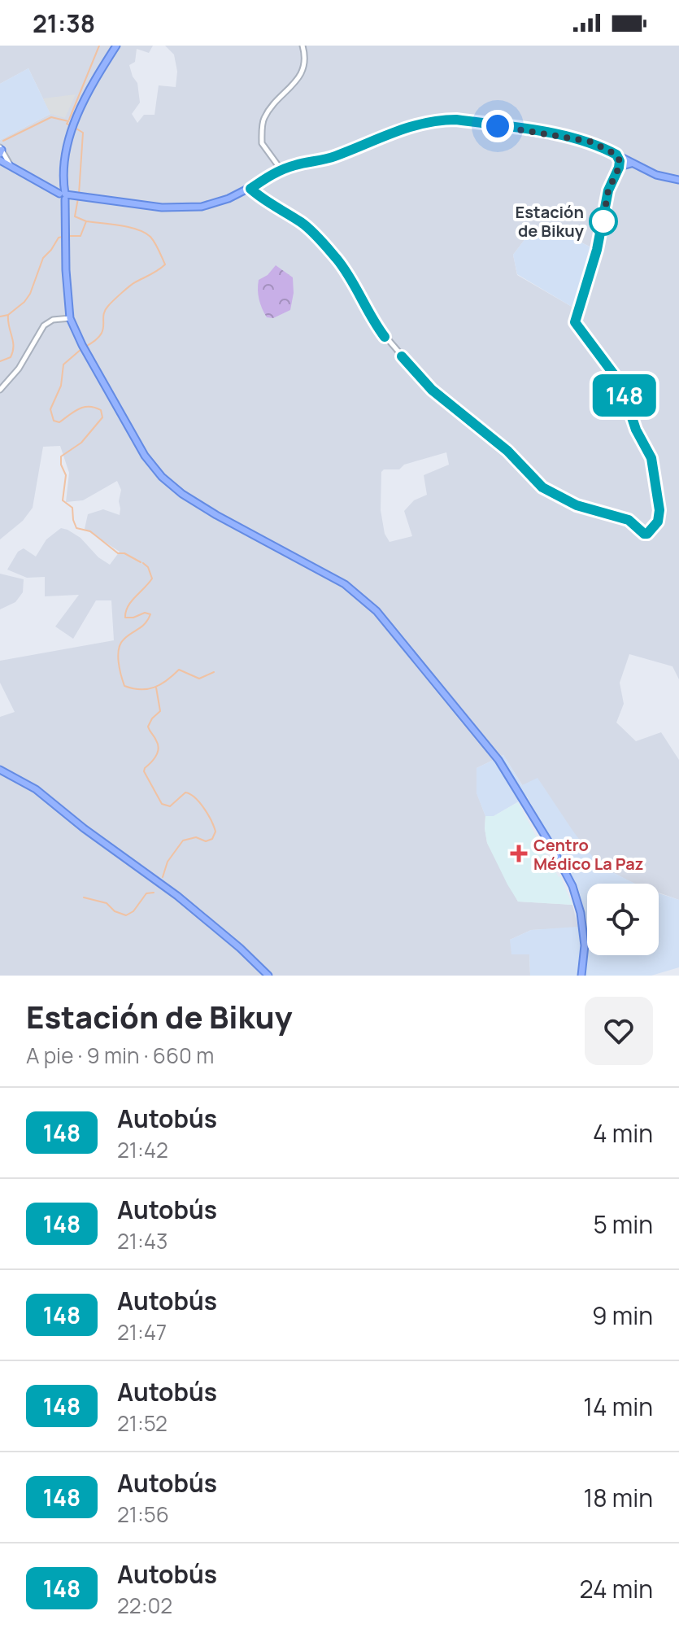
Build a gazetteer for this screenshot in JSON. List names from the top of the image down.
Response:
{
  "places": {
    "other": ["Estación de Bikuy"],
    "health": ["Centro Médico La Paz"]
  },
  "lines": ["bus line 148"],
  "page": {
    "status": "21:38",
    "on_map": "148",
    "heading": ["Estación de Bikuy", "A pie · 9 min · 660 m"],
    "list": [
      {
        "mark": "148",
        "name": "Autobús",
        "note": "21:42",
        "value": "4 min"
      },
      {
        "mark": "148",
        "name": "Autobús",
        "note": "21:43",
        "value": "5 min"
      },
      {
        "mark": "148",
        "name": "Autobús",
        "note": "21:47",
        "value": "9 min"
      },
      {
        "mark": "148",
        "name": "Autobús",
        "note": "21:52",
        "value": "14 min"
      },
      {
        "mark": "148",
        "name": "Autobús",
        "note": "21:56",
        "value": "18 min"
      },
      {
        "mark": "148",
        "name": "Autobús",
        "note": "22:02",
        "value": "24 min"
      }
    ]
  }
}
